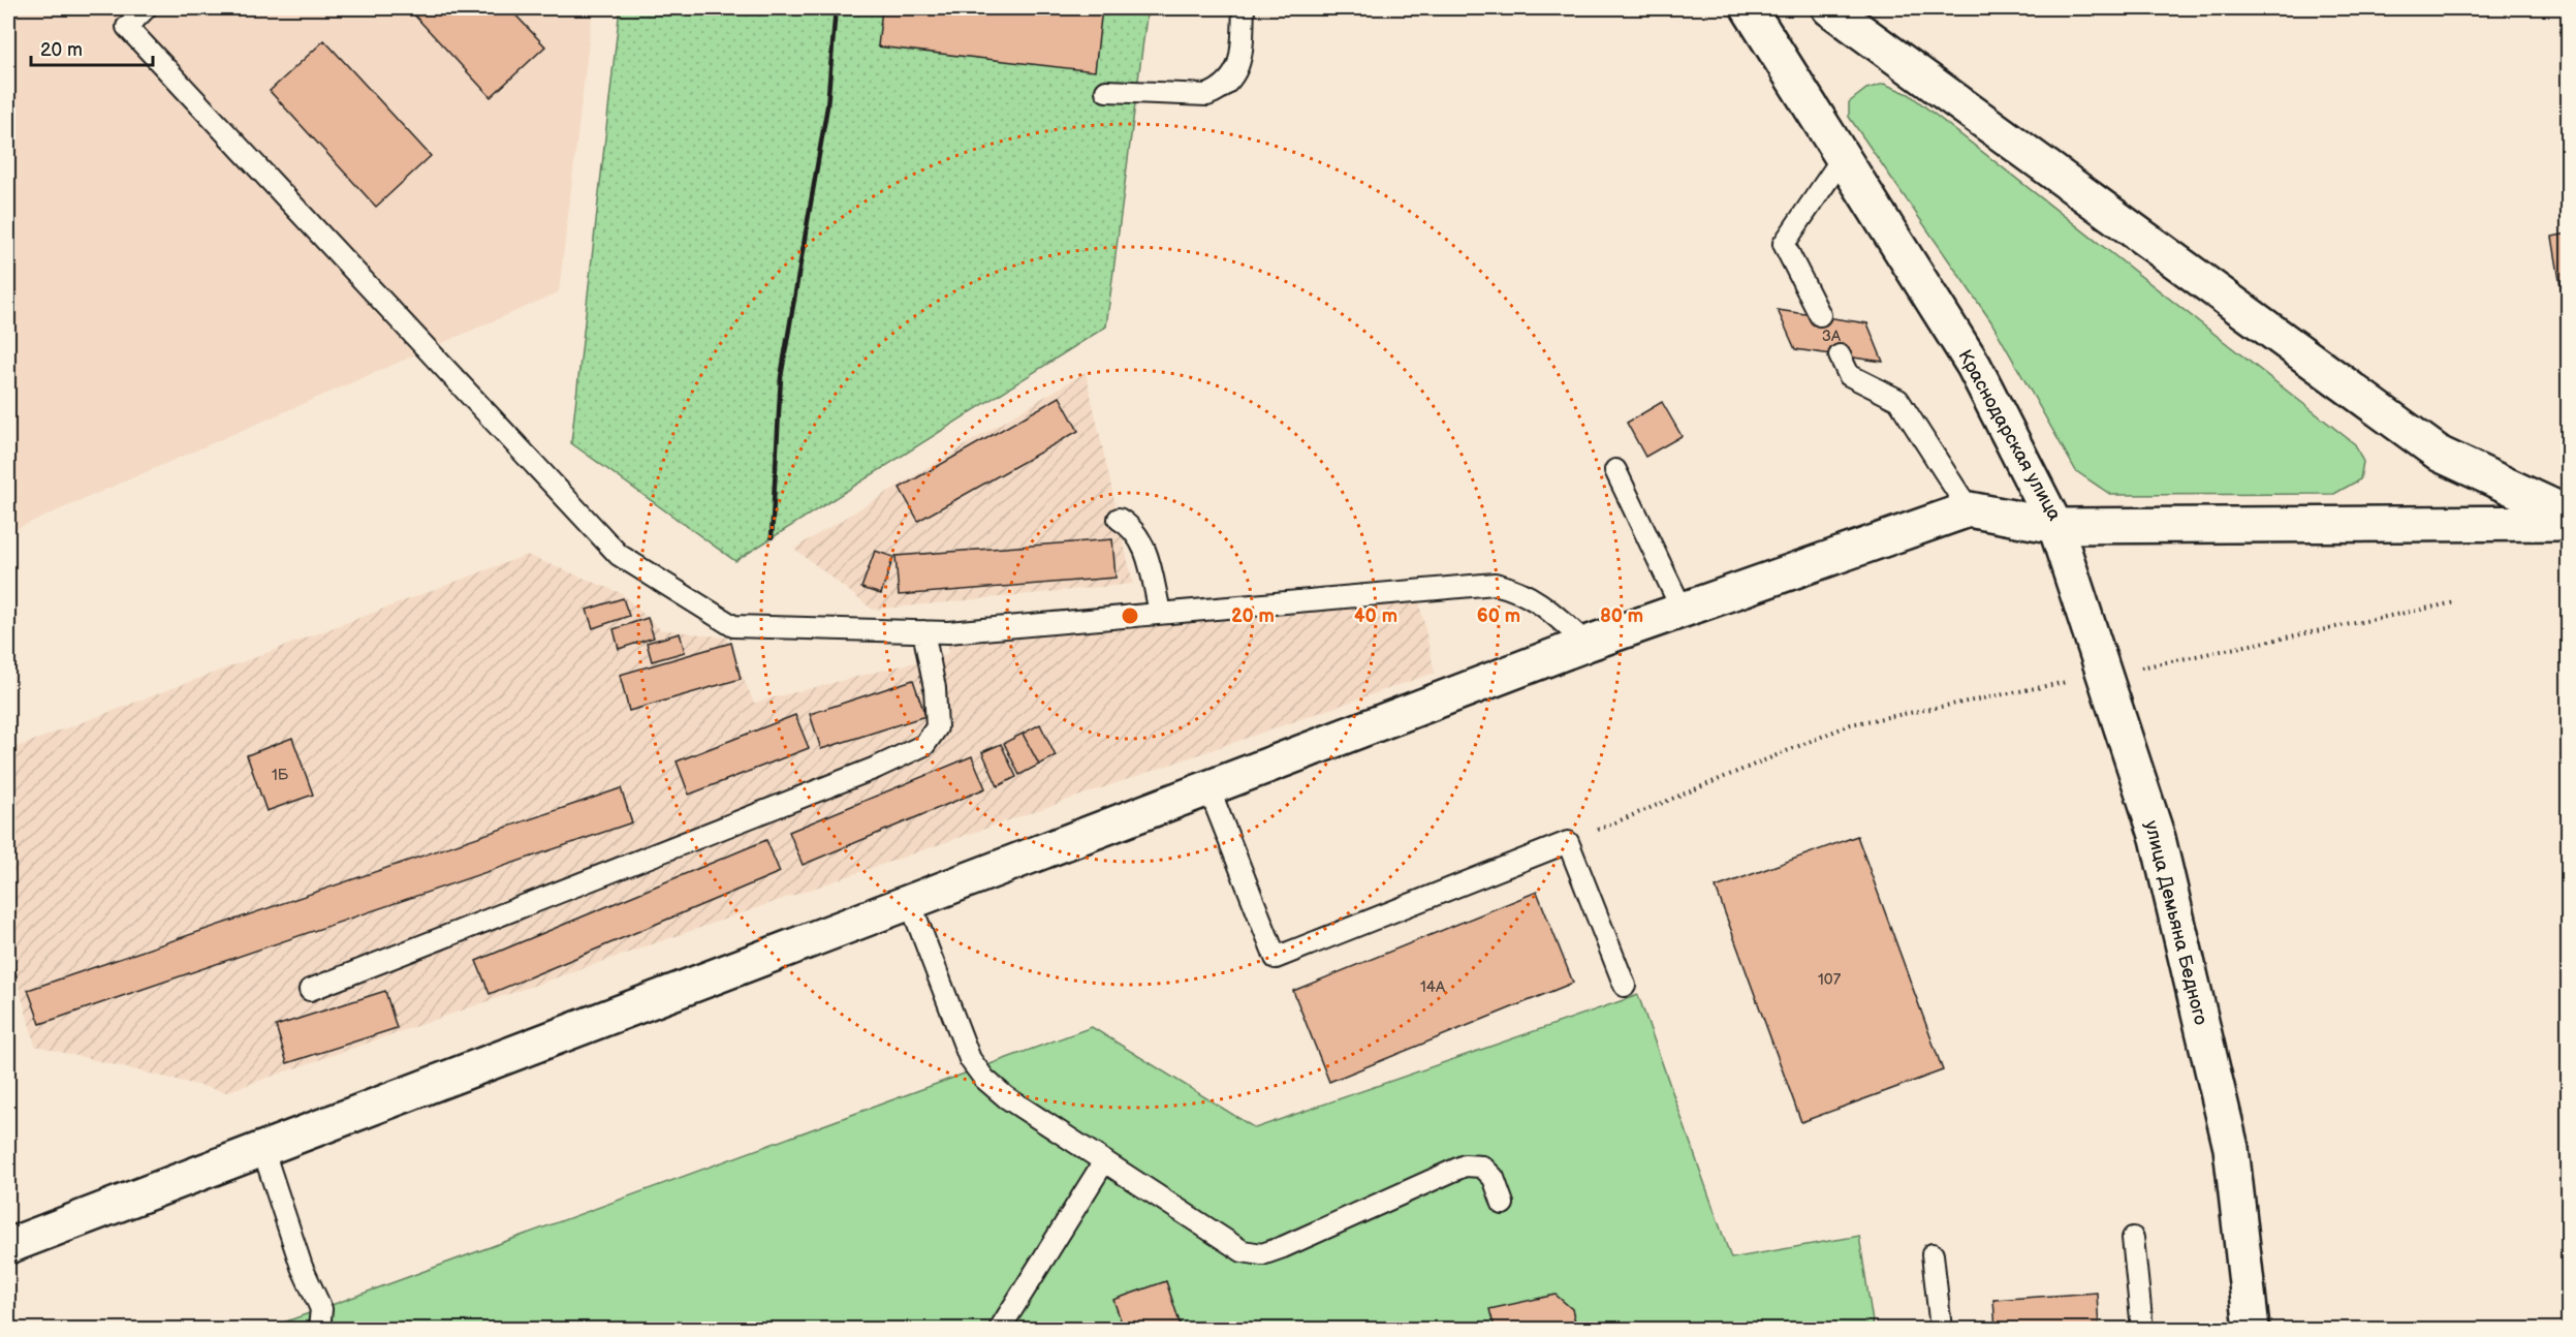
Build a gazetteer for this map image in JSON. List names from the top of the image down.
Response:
{
  "streets": {
    "street": ["Краснодарская улица", "улица Демьяна Бедного"]
  },
  "crossings": [
    ["Краснодарская улица", "улица Демьяна Бедного"]
  ],
  "house_numbers": [
    "3А",
    "1Б",
    "107",
    "14А"
  ],
  "scale_bar": "20 m",
  "rings": [
    "20 m",
    "40 m",
    "60 m",
    "80 m"
  ]
}
